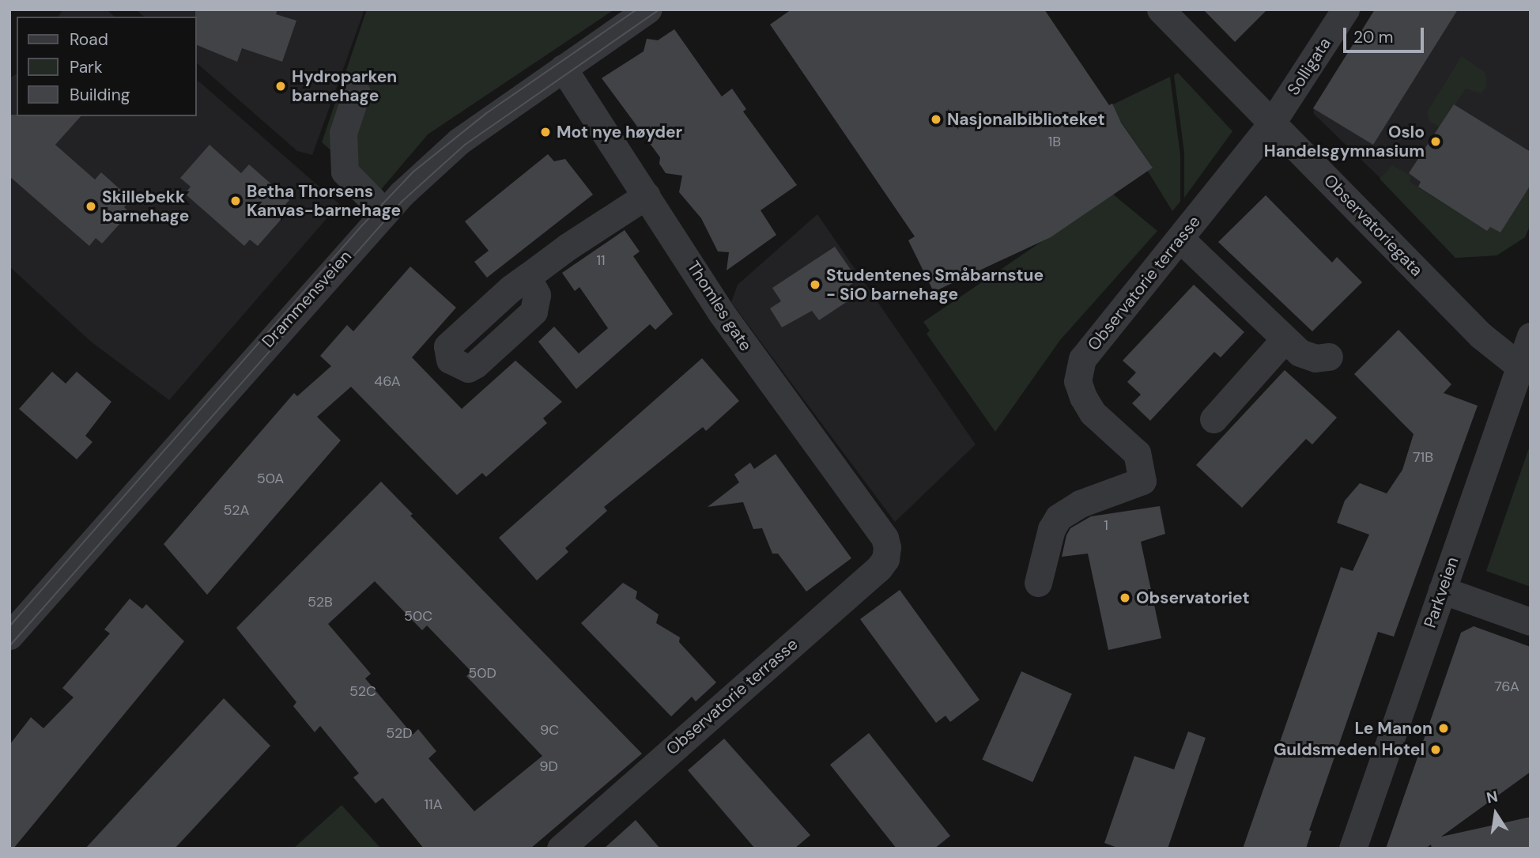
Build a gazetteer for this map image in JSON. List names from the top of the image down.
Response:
{
  "streets": {
    "street": [
      "Solligata",
      "Observatoriegata",
      "Observatorie terrasse",
      "Drammensveien",
      "Thomles gate",
      "Parkveien"
    ]
  },
  "crossings": [
    ["Solligata", "Observatoriegata"],
    ["Solligata", "Observatorie terrasse"],
    ["Observatoriegata", "Observatorie terrasse"],
    ["Observatoriegata", "Parkveien"],
    ["Observatorie terrasse", "Thomles gate"],
    ["Drammensveien", "Thomles gate"]
  ],
  "places": [
    "Hydroparken barnehage",
    "Nasjonalbiblioteket",
    "Mot nye høyder",
    "Oslo Handelsgymnasium",
    "Betha Thorsens Kanvas-barnehage",
    "Skillebekk barnehage",
    "Studentenes Småbarnstue - SiO barnehage",
    "Observatoriet",
    "Le Manon",
    "Guldsmeden Hotel"
  ],
  "house_numbers": [
    "1B",
    "11",
    "46A",
    "71B",
    "50A",
    "52A",
    "1",
    "52B",
    "50C",
    "50D",
    "76A",
    "52C",
    "9C",
    "52D",
    "9D",
    "11A"
  ],
  "legend": ["Road", "Park", "Building"],
  "scale_bar": "20 m",
  "north": "top"
}
